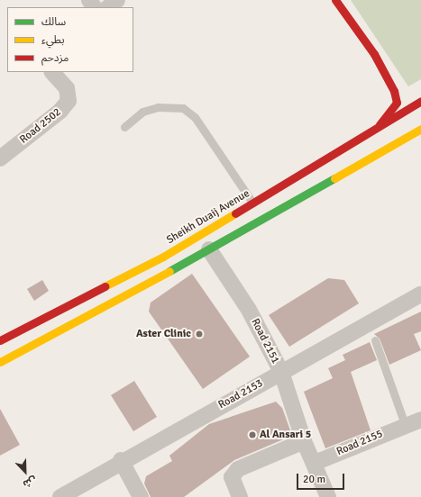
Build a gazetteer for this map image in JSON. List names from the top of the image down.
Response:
{
  "streets": {
    "main road": ["Sheikh Duaij Avenue"],
    "street": [
      "Road 2502",
      "Road 2151",
      "Road 2153",
      "Road 2155"
    ]
  },
  "crossings": [
    ["Road 2151", "Road 2153"],
    ["Road 2151", "Road 2155"]
  ],
  "places": ["Aster Clinic", "Al Ansari 5"],
  "legend": ["سالك", "بطيء", "مزدحم"],
  "scale_bar": "20 m",
  "north": "bottom right"
}
